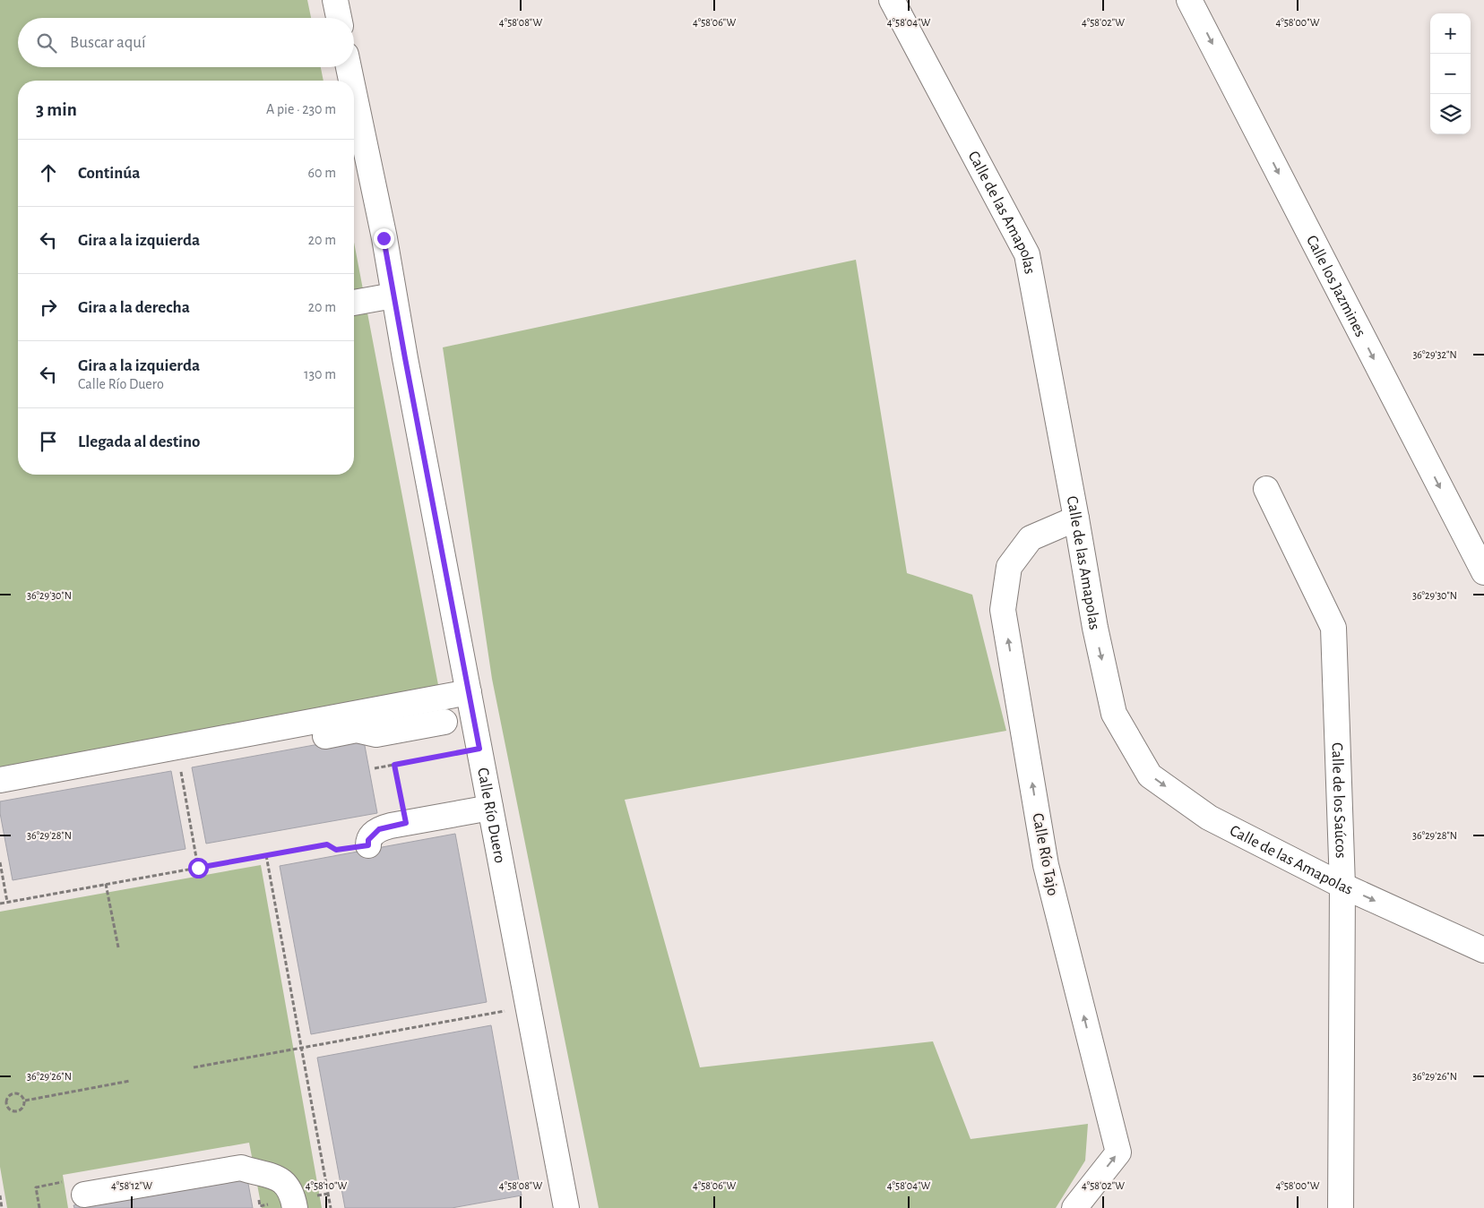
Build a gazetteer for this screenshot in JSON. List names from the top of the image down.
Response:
{
  "streets": {
    "street": [
      "Calle de las Amapolas",
      "Calle los Jazmines",
      "Calle de los Saúcos",
      "Calle Río Duero",
      "Calle Río Tajo"
    ]
  },
  "crossings": [
    ["Calle de las Amapolas", "Calle de los Saúcos"],
    ["Calle de las Amapolas", "Calle Río Tajo"]
  ],
  "one_way": ["Calle de las Amapolas", "Calle los Jazmines", "Calle Río Tajo"],
  "page": {
    "map_buttons": ["+", "−"],
    "search": "Buscar aquí",
    "heading": ["3 min", "A pie · 230 m"],
    "list": [
      ["Continúa", "60 m"],
      ["Gira a la izquierda", "20 m"],
      ["Gira a la derecha", "20 m"],
      ["Gira a la izquierda", "Calle Río Duero", "130 m"],
      "Llegada al destino"
    ]
  },
  "coordinates": [
    "4°58'08\"W",
    "4°58'06\"W",
    "4°58'04\"W",
    "4°58'02\"W",
    "4°58'00\"W",
    "36°29'32\"N",
    "36°29'30\"N",
    "36°29'28\"N",
    "36°29'26\"N",
    "4°58'12\"W",
    "4°58'10\"W"
  ]
}
